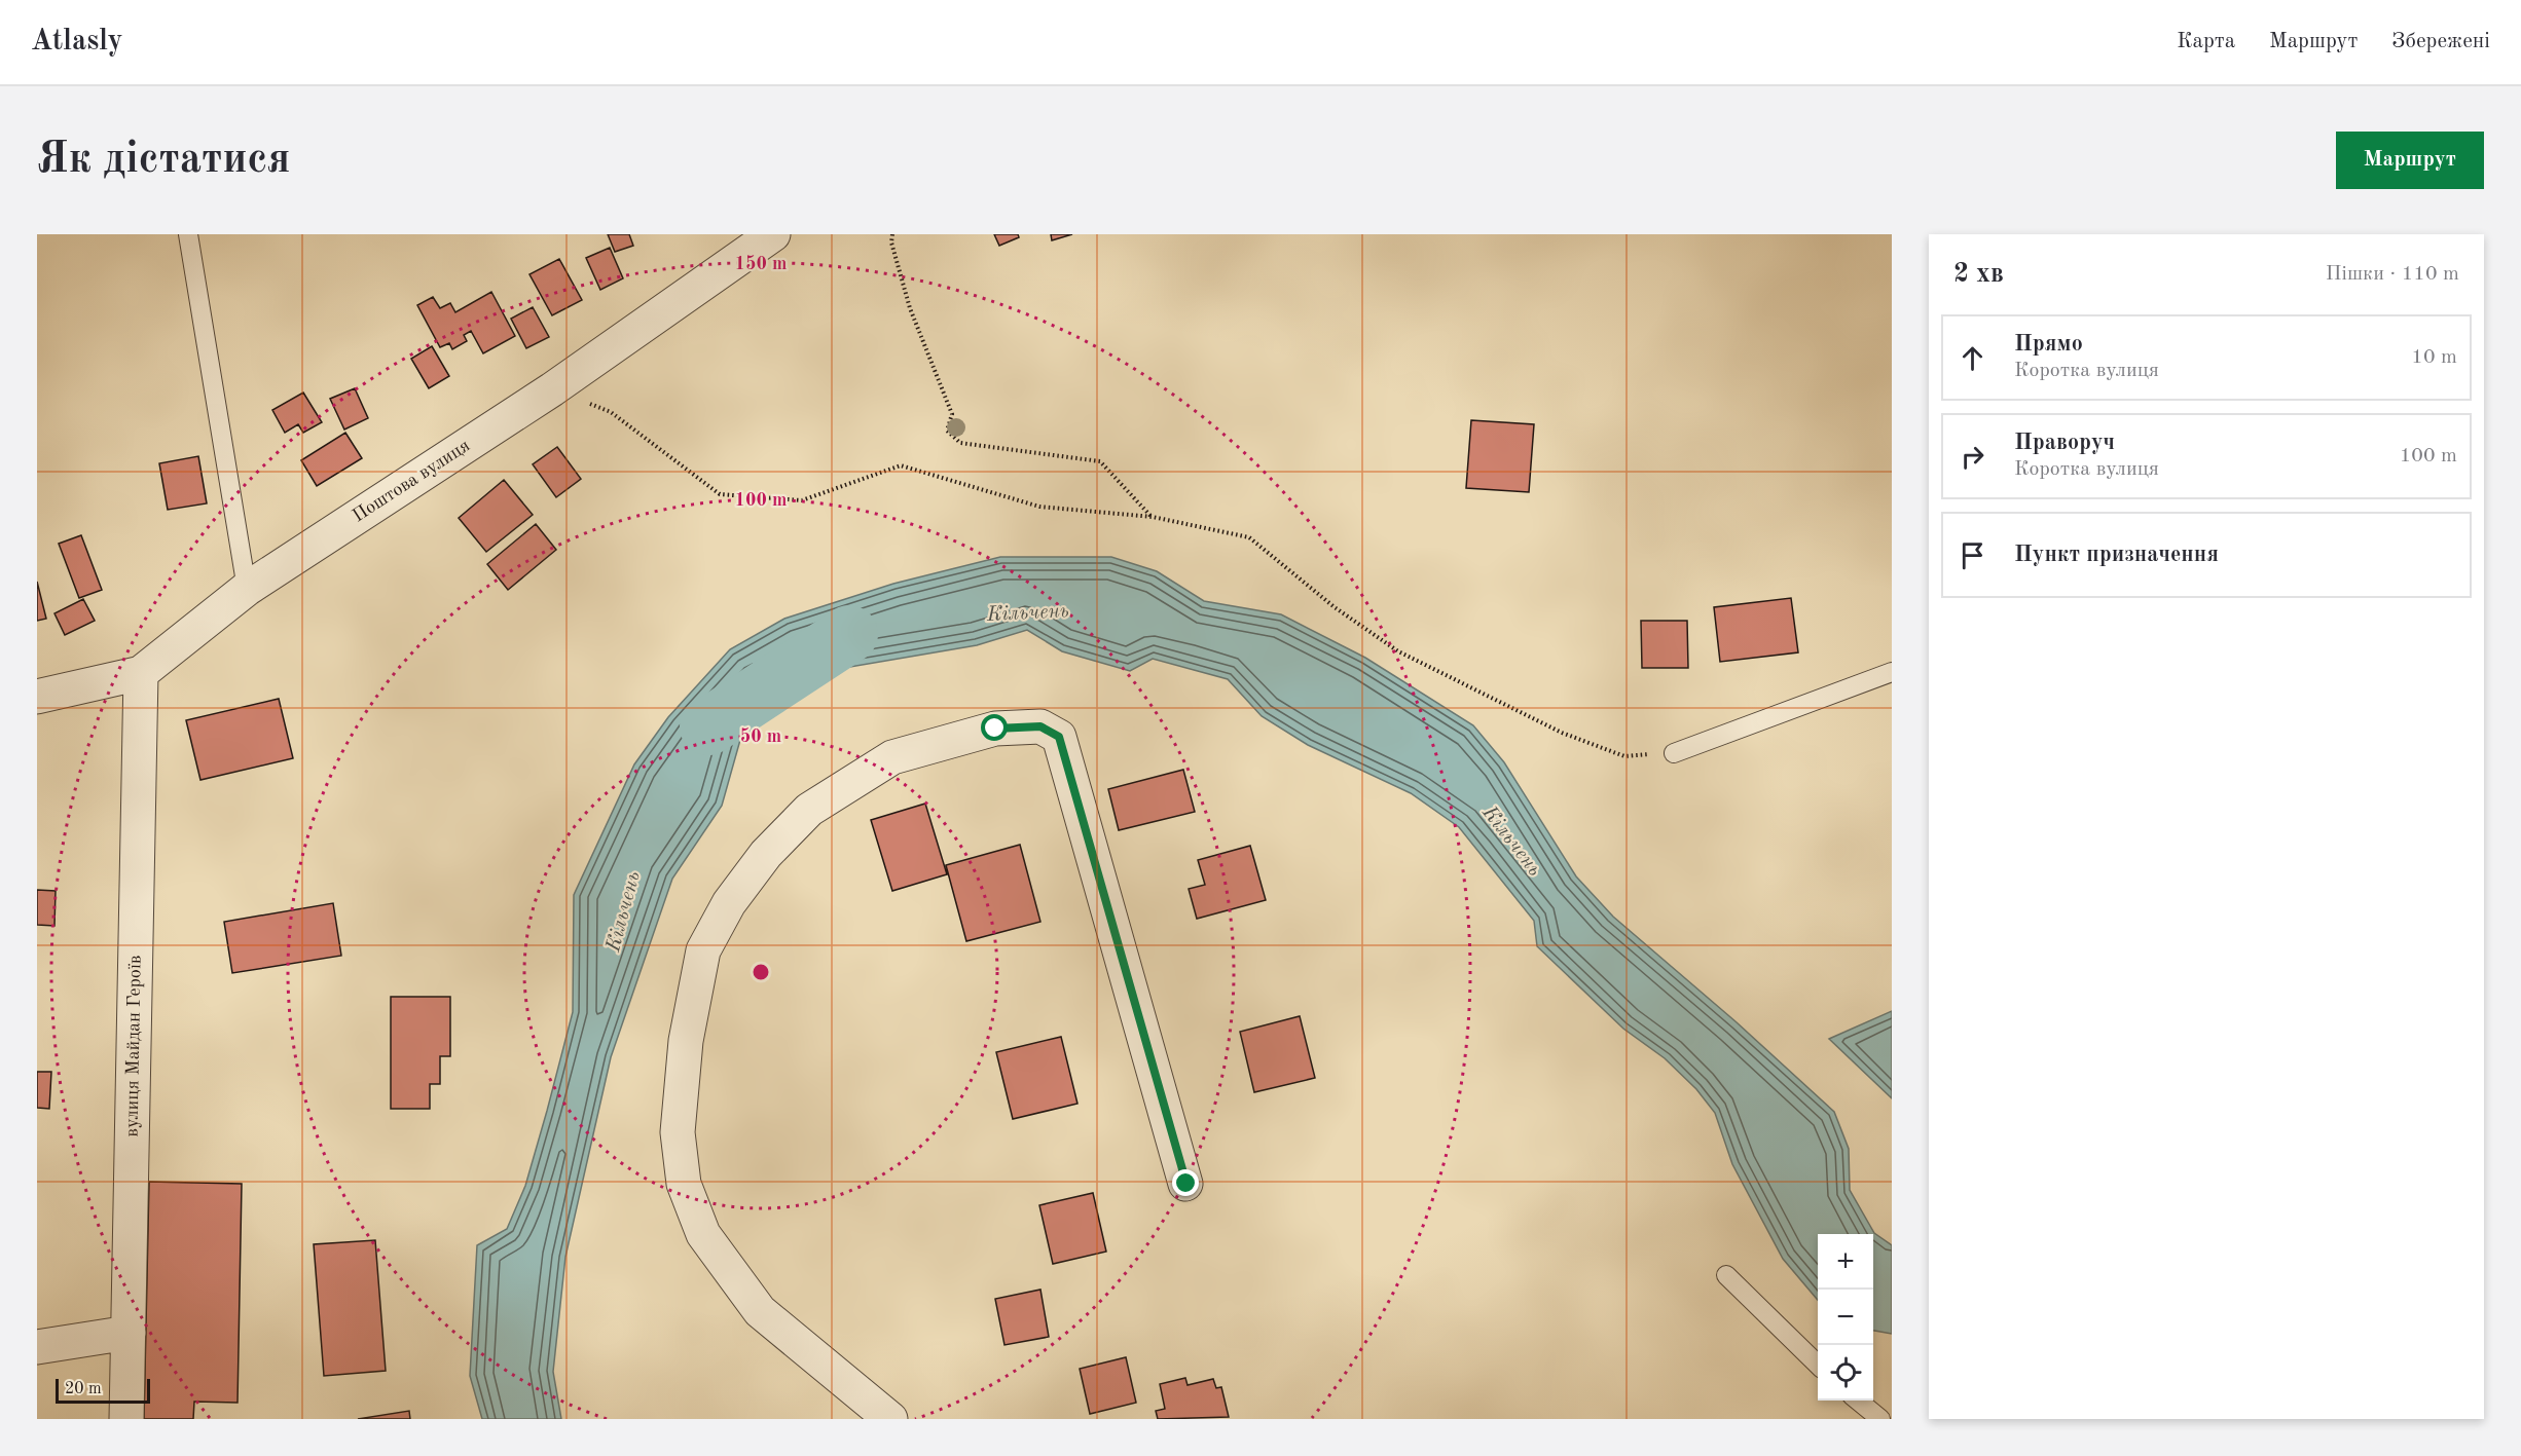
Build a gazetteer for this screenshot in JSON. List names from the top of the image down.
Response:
{
  "streets": {
    "street": ["Поштова вулиця", "вулиця Майдан Героїв"]
  },
  "crossings": [
    ["Поштова вулиця", "вулиця Майдан Героїв"]
  ],
  "water": ["Кільчень"],
  "scale_bar": "20 m",
  "page": {
    "header": "Atlasly",
    "nav": ["Карта", "Маршрут", "Збережені"],
    "buttons": "Маршрут",
    "title": "Як дістатися",
    "heading": ["2 хв", "Пішки · 110 m"],
    "list": [
      ["Прямо", "Коротка вулиця", "10 m"],
      ["Праворуч", "Коротка вулиця", "100 m"],
      "Пункт призначення"
    ],
    "map_buttons": ["+", "−"],
    "scale": "20 m"
  },
  "rings": ["150 m", "100 m", "50 m"]
}
